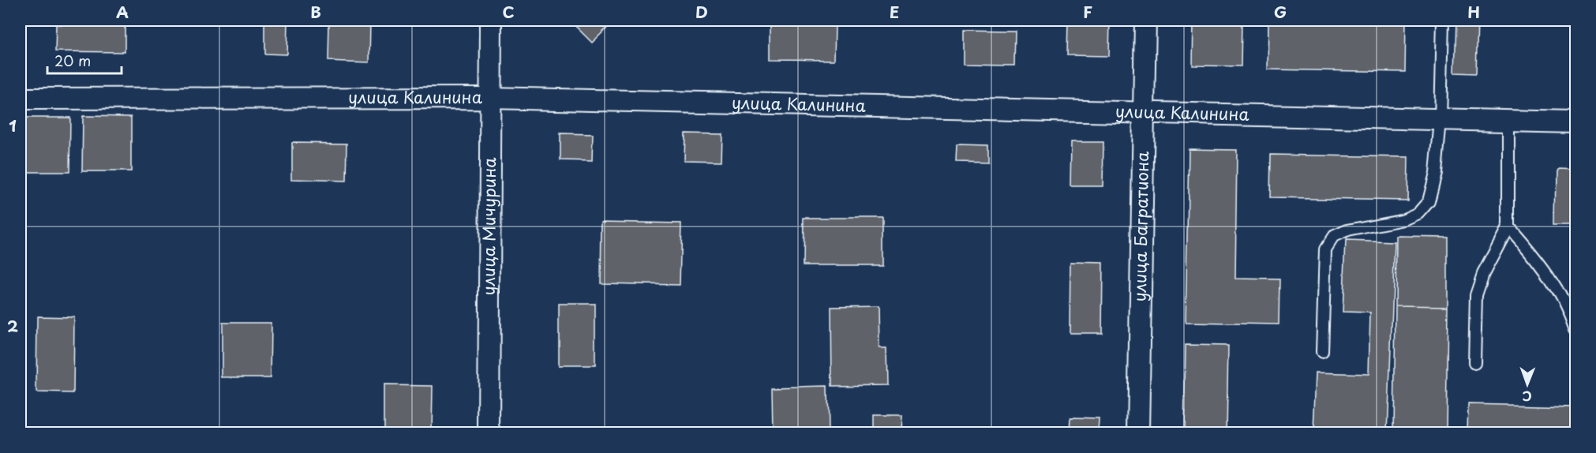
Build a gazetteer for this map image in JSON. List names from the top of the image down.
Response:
{
  "streets": {
    "street": ["улица Калинина", "улица Мичурина", "улица Багратиона"]
  },
  "crossings": [
    ["улица Калинина", "улица Мичурина"],
    ["улица Калинина", "улица Багратиона"]
  ],
  "scale_bar": "20 m",
  "north": "bottom",
  "grid": {
    "columns": [
      "A",
      "B",
      "C",
      "D",
      "E",
      "F",
      "G",
      "H"
    ],
    "rows": ["1", "2"]
  }
}
